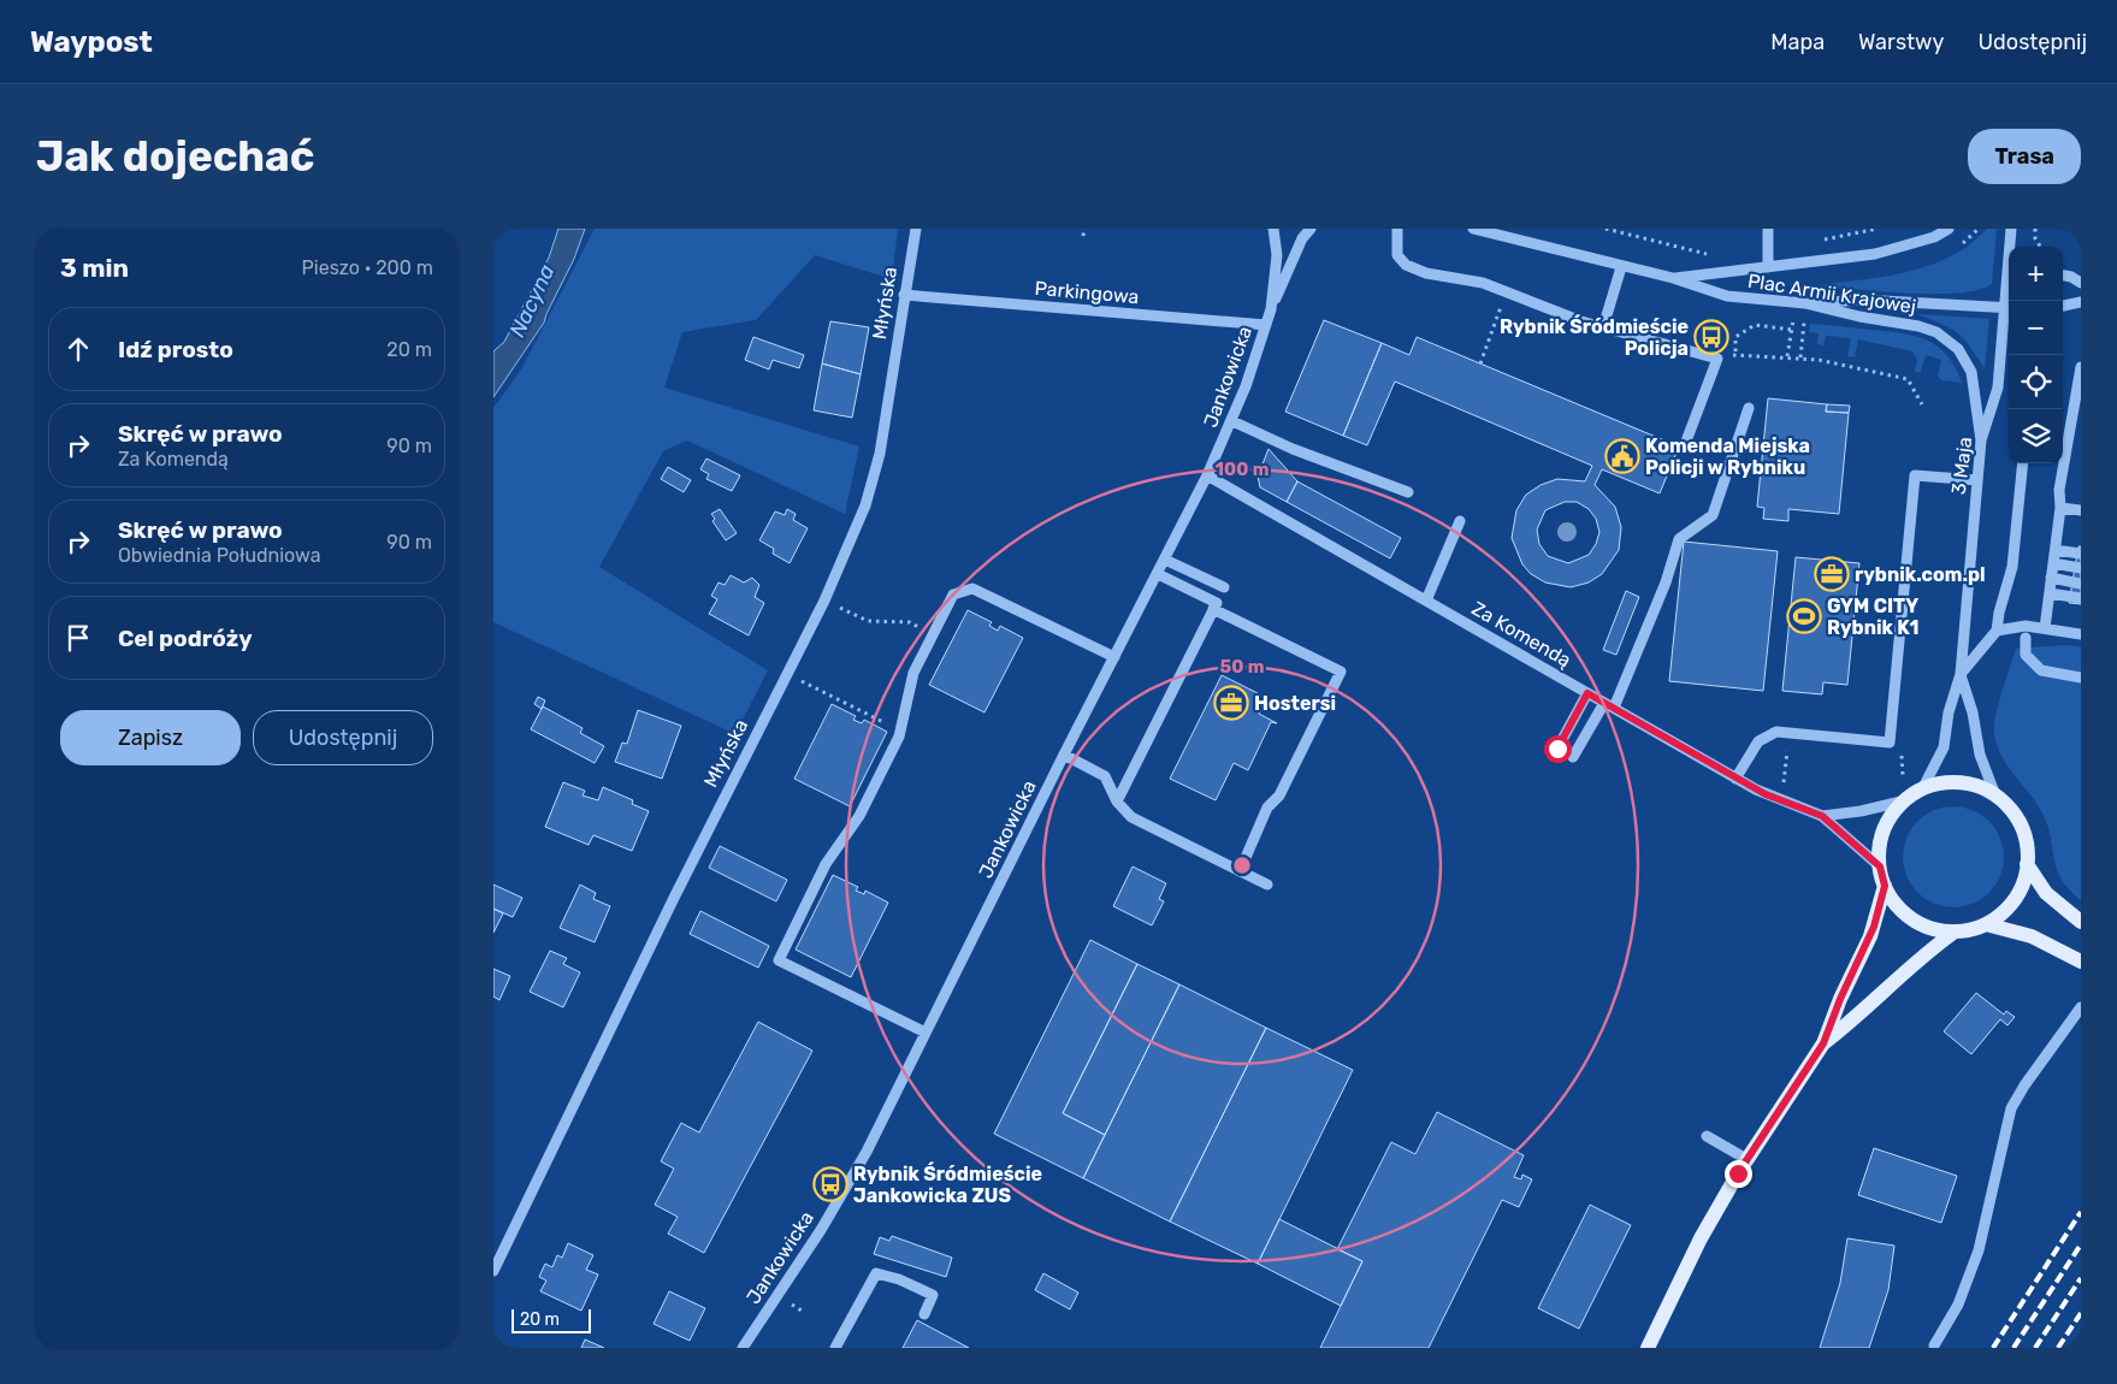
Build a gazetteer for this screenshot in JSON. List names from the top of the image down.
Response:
{
  "streets": {
    "street": [
      "Parkingowa",
      "Plac Armii Krajowej",
      "Młyńska",
      "Jankowicka",
      "3 Maja",
      "Za Komendą"
    ]
  },
  "crossings": [
    ["Parkingowa", "Młyńska"],
    ["Parkingowa", "Jankowicka"],
    ["Plac Armii Krajowej", "3 Maja"],
    ["Jankowicka", "Za Komendą"],
    ["3 Maja", "Za Komendą"]
  ],
  "water": ["Nacyna"],
  "places": {
    "bus stop": ["Rybnik Śródmieście Policja", "Rybnik Śródmieście Jankowicka ZUS"],
    "public building": ["Komenda Miejska Policji w Rybniku"],
    "office": ["rybnik.com.pl", "Hostersi"],
    "sports": ["GYM CITY Rybnik K1"]
  },
  "scale_bar": "20 m",
  "page": {
    "header": "Waypost",
    "nav": ["Mapa", "Warstwy", "Udostępnij"],
    "buttons": [
      "Trasa",
      ["Zapisz", "Udostępnij"]
    ],
    "title": "Jak dojechać",
    "heading": ["3 min", "Pieszo · 200 m"],
    "map_buttons": ["+", "−"],
    "list": [
      ["Idź prosto", "20 m"],
      ["Skręć w prawo", "Za Komendą", "90 m"],
      ["Skręć w prawo", "Obwiednia Południowa", "90 m"],
      "Cel podróży"
    ],
    "scale": "20 m"
  },
  "rings": ["100 m", "50 m"]
}
